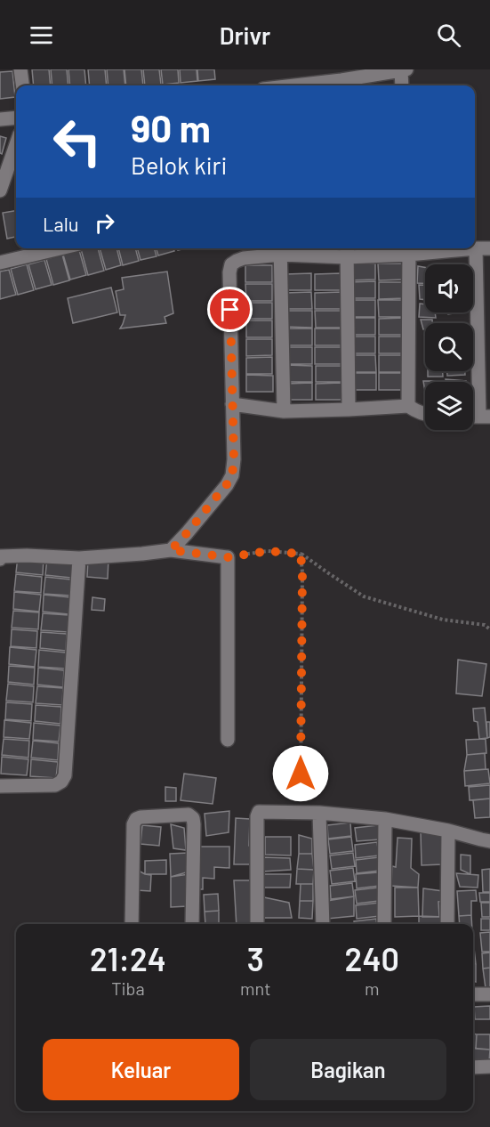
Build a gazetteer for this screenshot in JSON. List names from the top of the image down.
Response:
{
  "page": {
    "header": "Drivr",
    "turn": ["90 m", "Belok kiri"],
    "then": "Lalu",
    "eta": [
      "21:24",
      "Tiba",
      "3",
      "mnt",
      "240",
      "m"
    ],
    "buttons": ["Keluar", "Bagikan"]
  }
}
